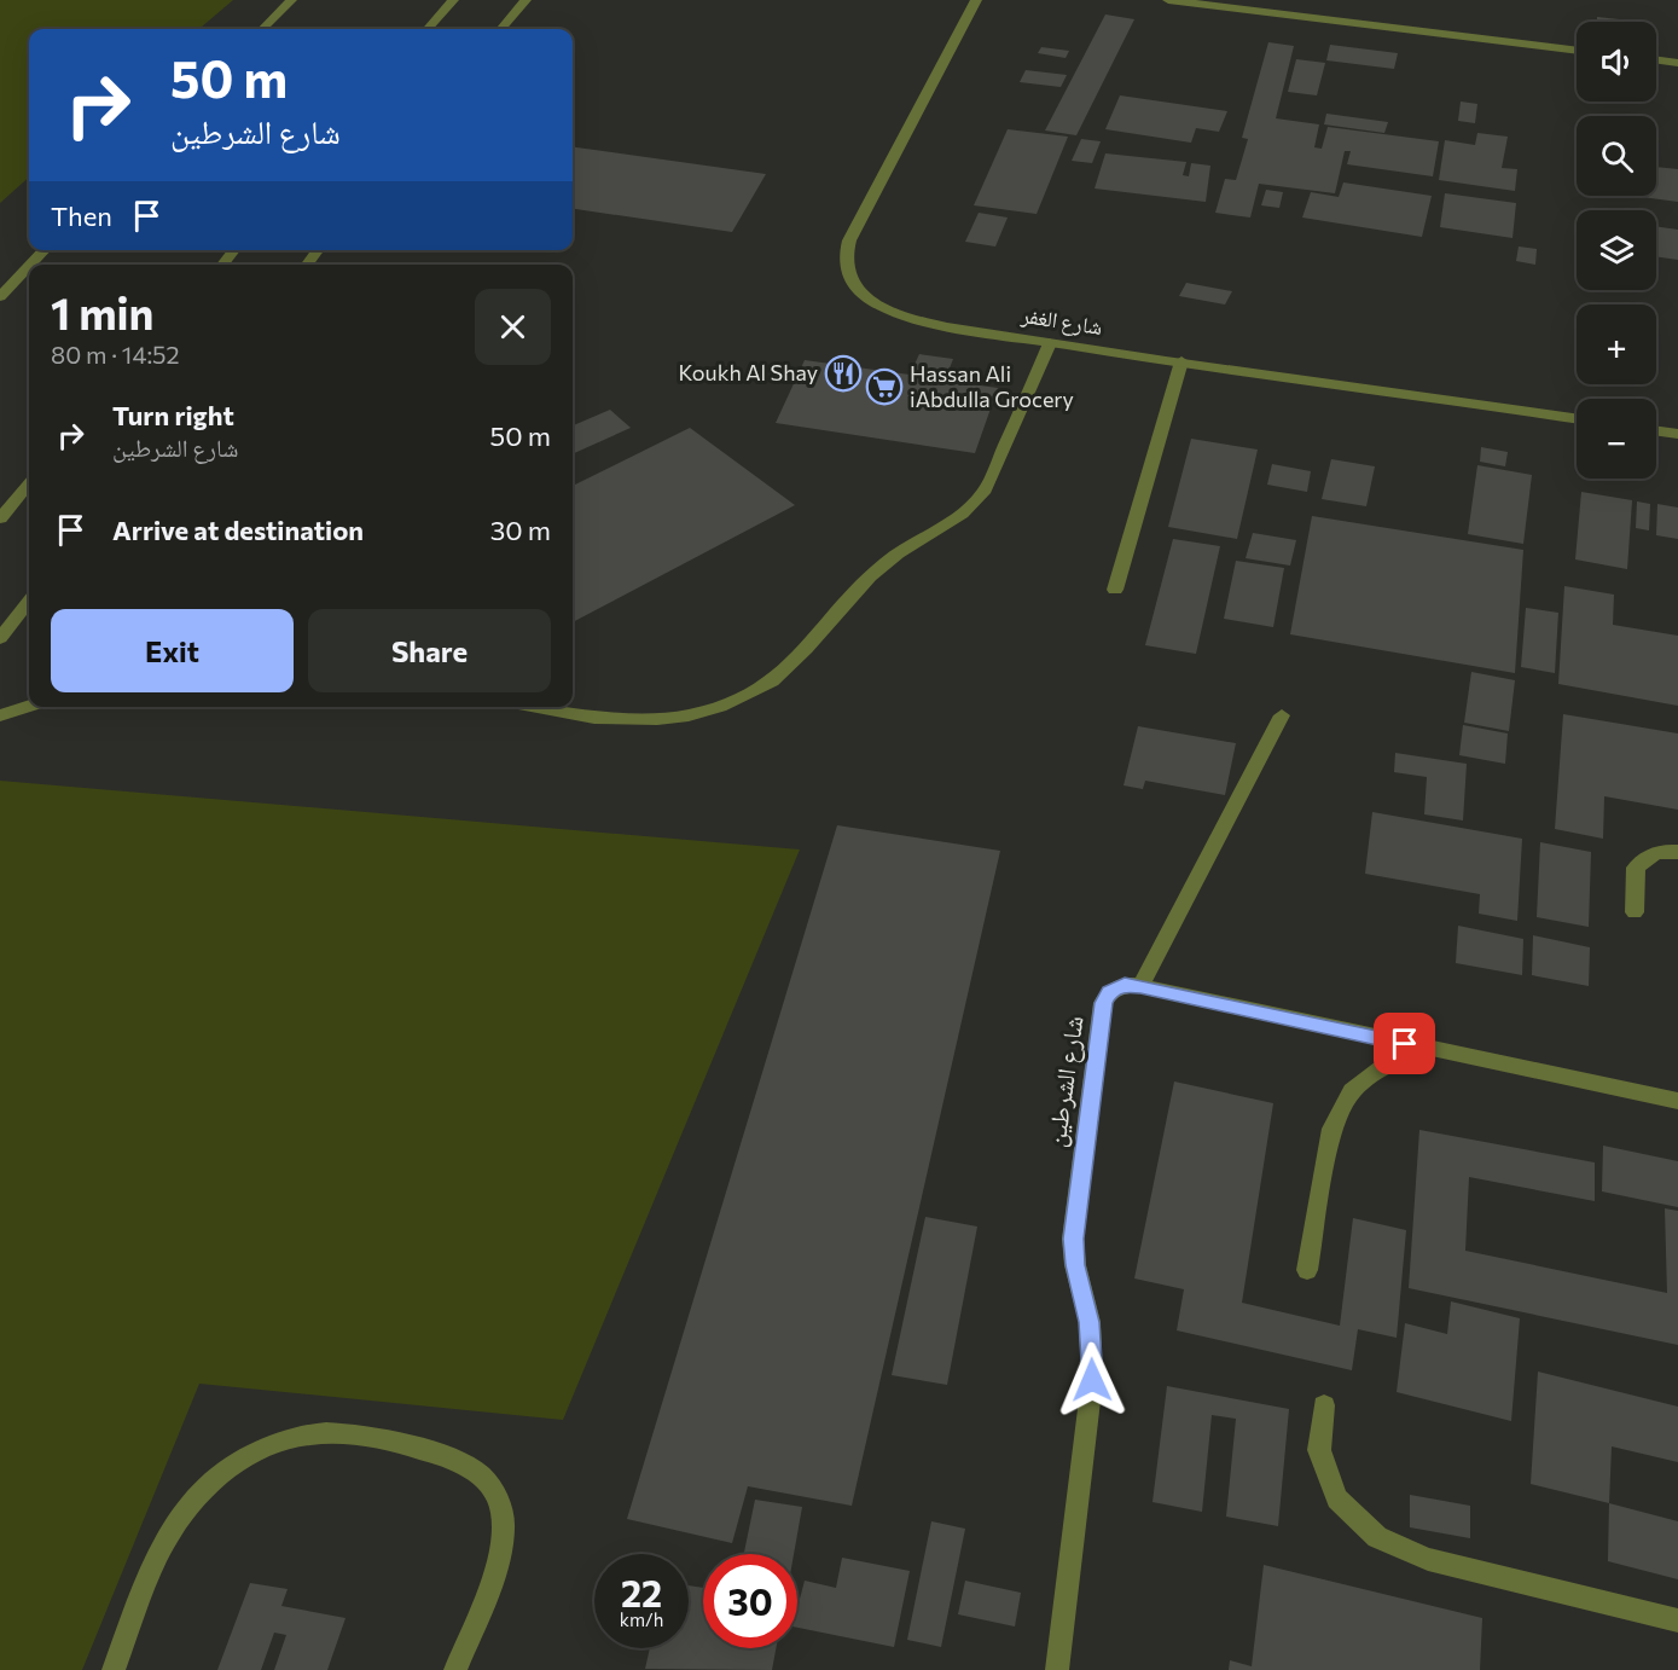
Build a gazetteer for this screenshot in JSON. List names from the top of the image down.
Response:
{
  "streets": {
    "street": ["شارع الغفر", "شارع الشرطين"]
  },
  "places": {
    "restaurant": ["Koukh Al Shay"],
    "supermarket": ["Hassan Ali iAbdulla Grocery"]
  },
  "page": {
    "map_buttons": ["+", "−"],
    "turn": ["50 m", "شارع الشرطين"],
    "then": "Then",
    "heading": ["1 min", "80 m · 14:52"],
    "list": [
      {
        "name": "Turn right",
        "note": "شارع الشرطين",
        "value": "50 m"
      },
      {
        "name": "Arrive at destination",
        "value": "30 m"
      }
    ],
    "buttons": ["Exit", "Share"],
    "speed": "22 km/h",
    "limit": "30"
  }
}
